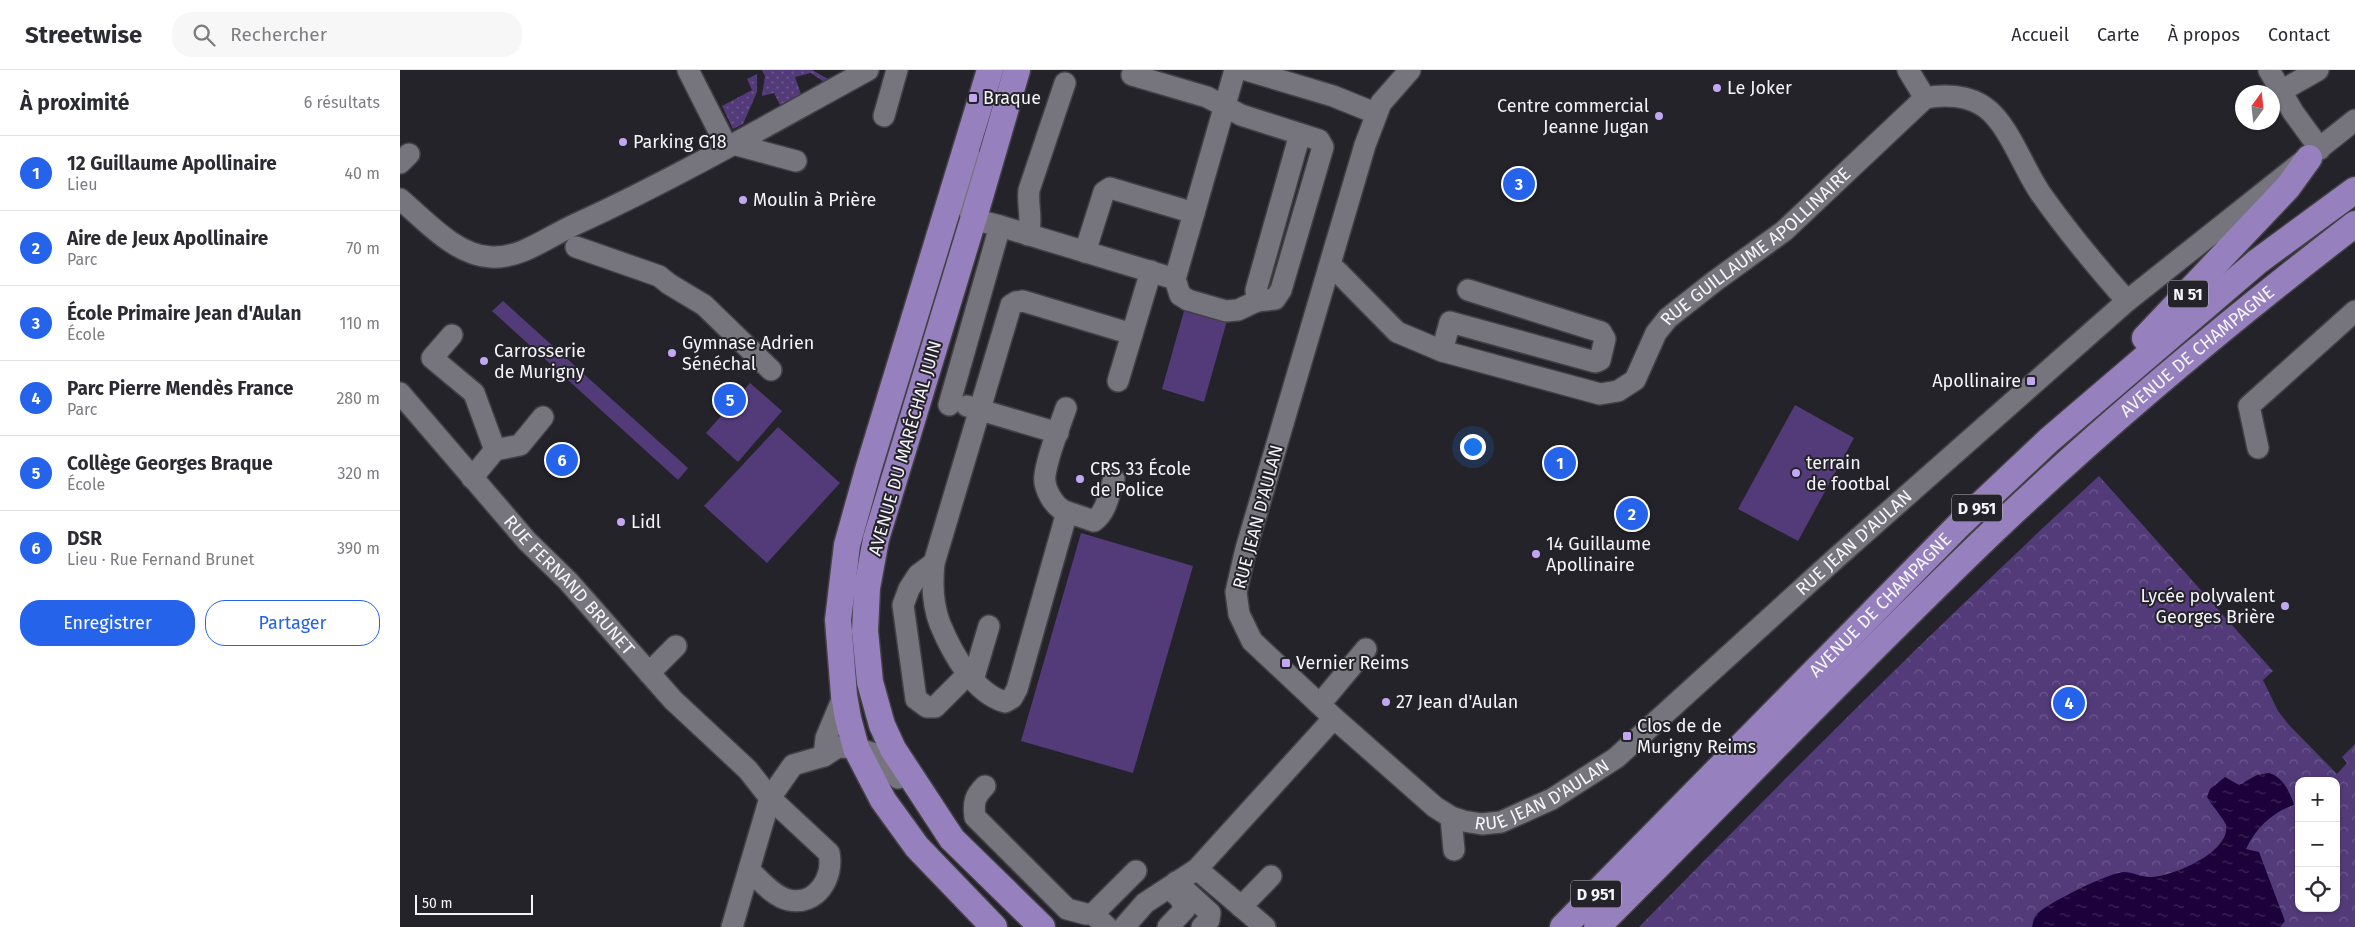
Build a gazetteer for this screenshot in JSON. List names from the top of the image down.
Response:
{
  "streets": {
    "main road": [
      "N 51",
      "AVENUE DE CHAMPAGNE",
      "AVENUE DU MARÉCHAL JUIN",
      "D 951"
    ],
    "street": ["RUE GUILLAUME APOLLINAIRE", "RUE JEAN D'AULAN", "RUE FERNAND BRUNET"]
  },
  "crossings": [
    ["RUE GUILLAUME APOLLINAIRE", "RUE JEAN D'AULAN"],
    ["N 51", "AVENUE DE CHAMPAGNE"],
    ["N 51", "RUE JEAN D'AULAN"]
  ],
  "places": {
    "other": [
      "Le Joker",
      "Centre commercial Jeanne Jugan",
      "Parking G18",
      "Moulin à Prière",
      "Gymnase Adrien Sénéchal",
      "Carrosserie de Murigny",
      "terrain de footbal",
      "CRS 33 École de Police",
      "Lidl",
      "14 Guillaume Apollinaire",
      "Lycée polyvalent Georges Brière",
      "27 Jean d'Aulan"
    ],
    "transit": [
      "Braque",
      "Apollinaire",
      "Vernier Reims",
      "Clos de de Murigny Reims"
    ]
  },
  "scale_bar": "50 m",
  "north": "top",
  "page": {
    "header": "Streetwise",
    "search": "Rechercher",
    "nav": [
      "Accueil",
      "Carte",
      "À propos",
      "Contact"
    ],
    "heading": ["À proximité", "6 résultats"],
    "list": [
      {
        "mark": "1",
        "name": "12 Guillaume Apollinaire",
        "note": "Lieu",
        "value": "40 m"
      },
      {
        "mark": "2",
        "name": "Aire de Jeux Apollinaire",
        "note": "Parc",
        "value": "70 m"
      },
      {
        "mark": "3",
        "name": "École Primaire Jean d'Aulan",
        "note": "École",
        "value": "110 m"
      },
      {
        "mark": "4",
        "name": "Parc Pierre Mendès France",
        "note": "Parc",
        "value": "280 m"
      },
      {
        "mark": "5",
        "name": "Collège Georges Braque",
        "note": "École",
        "value": "320 m"
      },
      {
        "mark": "6",
        "name": "DSR",
        "note": "Lieu · Rue Fernand Brunet",
        "value": "390 m"
      }
    ],
    "pins": [
      "3",
      "5",
      "6",
      "1",
      "2",
      "4"
    ],
    "buttons": ["Enregistrer", "Partager"],
    "map_buttons": ["+", "−"],
    "scale": "50 m"
  }
}
